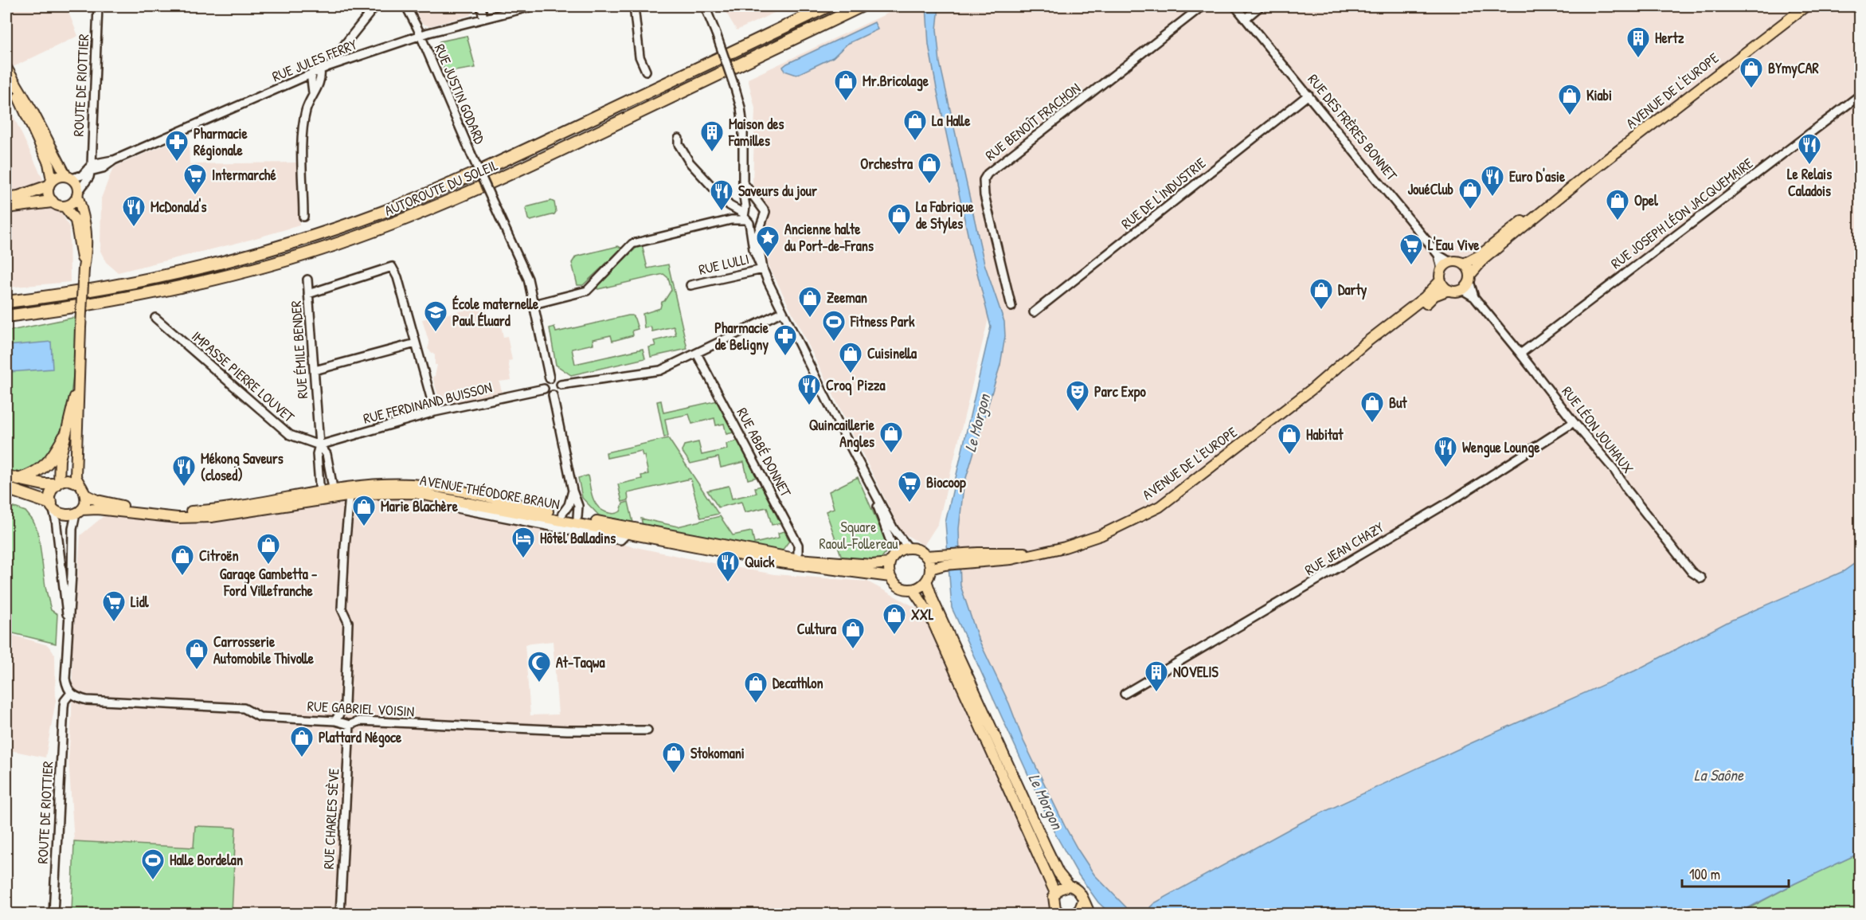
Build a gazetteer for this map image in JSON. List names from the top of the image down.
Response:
{
  "streets": {
    "highway": ["AUTOROUTE DU SOLEIL"],
    "main road": ["AVENUE DE L'EUROPE", "AVENUE THÉODORE BRAUN"],
    "street": [
      "RUE JULES FERRY",
      "ROUTE DE RIOTTIER",
      "RUE JUSTIN GODARD",
      "RUE BENOÎT FRACHON",
      "RUE DES FRÈRES BONNET",
      "RUE DE L'INDUSTRIE",
      "RUE JOSEPH LÉON JACQUEMAIRE",
      "RUE LULLI",
      "RUE ÉMILE BENDER",
      "IMPASSE PIERRE LOUVET",
      "RUE FERDINAND BUISSON",
      "RUE LÉON JOUHAUX",
      "RUE ABBÉ DONNET",
      "RUE JEAN CHAZY",
      "RUE GABRIEL VOISIN",
      "RUE CHARLES SÈVE"
    ]
  },
  "crossings": [
    ["RUE JULES FERRY", "ROUTE DE RIOTTIER"],
    ["RUE JULES FERRY", "RUE JUSTIN GODARD"],
    ["ROUTE DE RIOTTIER", "RUE GABRIEL VOISIN"],
    ["AVENUE DE L'EUROPE", "RUE DES FRÈRES BONNET"],
    ["AVENUE DE L'EUROPE", "RUE LÉON JOUHAUX"],
    ["AVENUE DE L'EUROPE", "AVENUE THÉODORE BRAUN"],
    ["RUE JUSTIN GODARD", "RUE FERDINAND BUISSON"],
    ["RUE DES FRÈRES BONNET", "RUE DE L'INDUSTRIE"],
    ["RUE DES FRÈRES BONNET", "RUE LÉON JOUHAUX"],
    ["RUE JOSEPH LÉON JACQUEMAIRE", "RUE LÉON JOUHAUX"],
    ["RUE ÉMILE BENDER", "IMPASSE PIERRE LOUVET"],
    ["RUE ÉMILE BENDER", "RUE FERDINAND BUISSON"],
    ["RUE ÉMILE BENDER", "AVENUE THÉODORE BRAUN"],
    ["IMPASSE PIERRE LOUVET", "RUE FERDINAND BUISSON"],
    ["RUE LÉON JOUHAUX", "RUE JEAN CHAZY"],
    ["RUE ABBÉ DONNET", "AVENUE THÉODORE BRAUN"],
    ["RUE GABRIEL VOISIN", "RUE CHARLES SÈVE"]
  ],
  "water": ["Le Morgon", "La Saône"],
  "parks": ["Square Raoul-Follereau"],
  "places": {
    "building": ["Hertz", "Maison des Familles", "NOVELIS"],
    "shop": [
      "BYmyCAR",
      "Mr.Bricolage",
      "Kiabi",
      "La Halle",
      "Orchestra",
      "JouéClub",
      "Opel",
      "La Fabrique de Styles",
      "Darty",
      "Zeeman",
      "Cuisinella",
      "But",
      "Quincaillerie Angles",
      "Habitat",
      "Marie Blachère",
      "Garage Gambetta - Ford Villefranche",
      "Citroën",
      "XXL",
      "Cultura",
      "Carrosserie Automobile Thivolle",
      "Decathlon",
      "Plattard Négoce",
      "Stokomani"
    ],
    "pharmacy": ["Pharmacie Régionale", "Pharmacie de Beligny"],
    "restaurant": [
      "Le Relais Caladois",
      "Euro D'asie",
      "Saveurs du jour",
      "McDonald's",
      "Croq' Pizza",
      "Wengue Lounge",
      "Mékong Saveurs (closed)",
      "Quick"
    ],
    "supermarket": [
      "Intermarché",
      "L'Eau Vive",
      "Biocoop",
      "Lidl"
    ],
    "place": ["Ancienne halte du Port-de-Frans"],
    "school or university": ["École maternelle Paul Éluard"],
    "sports": ["Fitness Park", "Halle Bordelan"],
    "theatre": ["Parc Expo"],
    "hotel": ["Hôtel Balladins"],
    "mosque": ["At-Taqwa"]
  },
  "scale_bar": "100 m"
}
